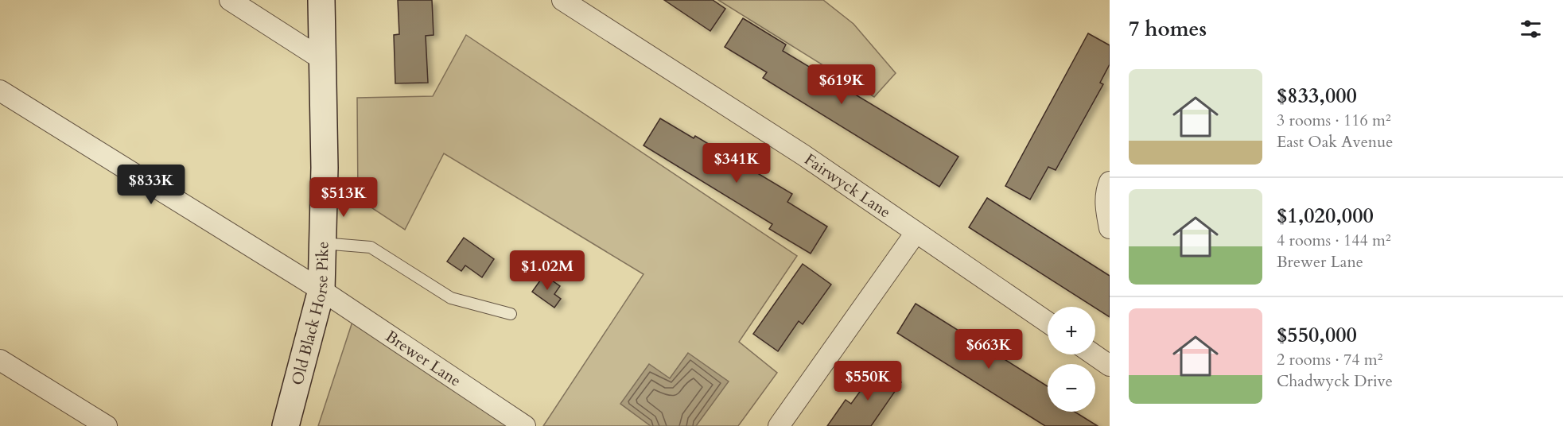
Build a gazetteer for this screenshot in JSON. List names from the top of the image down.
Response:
{
  "streets": {
    "street": ["Fairwyck Lane", "Old Black Horse Pike", "Brewer Lane"]
  },
  "crossings": [
    ["Old Black Horse Pike", "Brewer Lane"]
  ],
  "page": {
    "heading": "7 homes",
    "list": [
      {
        "name": "$833,000",
        "note": "3 rooms · 116 m² · East Oak Avenue"
      },
      {
        "name": "$1,020,000",
        "note": "4 rooms · 144 m² · Brewer Lane"
      },
      {
        "name": "$550,000",
        "note": "2 rooms · 74 m² · Chadwyck Drive"
      }
    ],
    "price": [
      "$619K",
      "$341K",
      "$833K",
      "$513K",
      "$1.02M",
      "$663K",
      "$550K"
    ],
    "map_buttons": ["+", "−"]
  }
}
